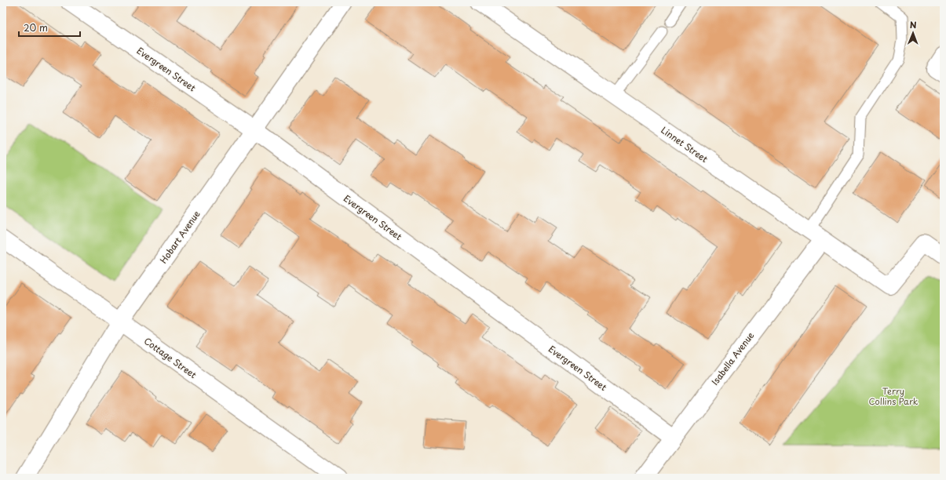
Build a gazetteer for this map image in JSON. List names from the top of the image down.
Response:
{
  "streets": {
    "street": [
      "Evergreen Street",
      "Linnet Street",
      "Hobart Avenue",
      "Cottage Street",
      "Isabella Avenue"
    ]
  },
  "crossings": [
    ["Evergreen Street", "Hobart Avenue"],
    ["Evergreen Street", "Isabella Avenue"],
    ["Linnet Street", "Isabella Avenue"],
    ["Hobart Avenue", "Cottage Street"]
  ],
  "parks": ["Terry Collins Park"],
  "scale_bar": "20 m",
  "north": "top"
}
